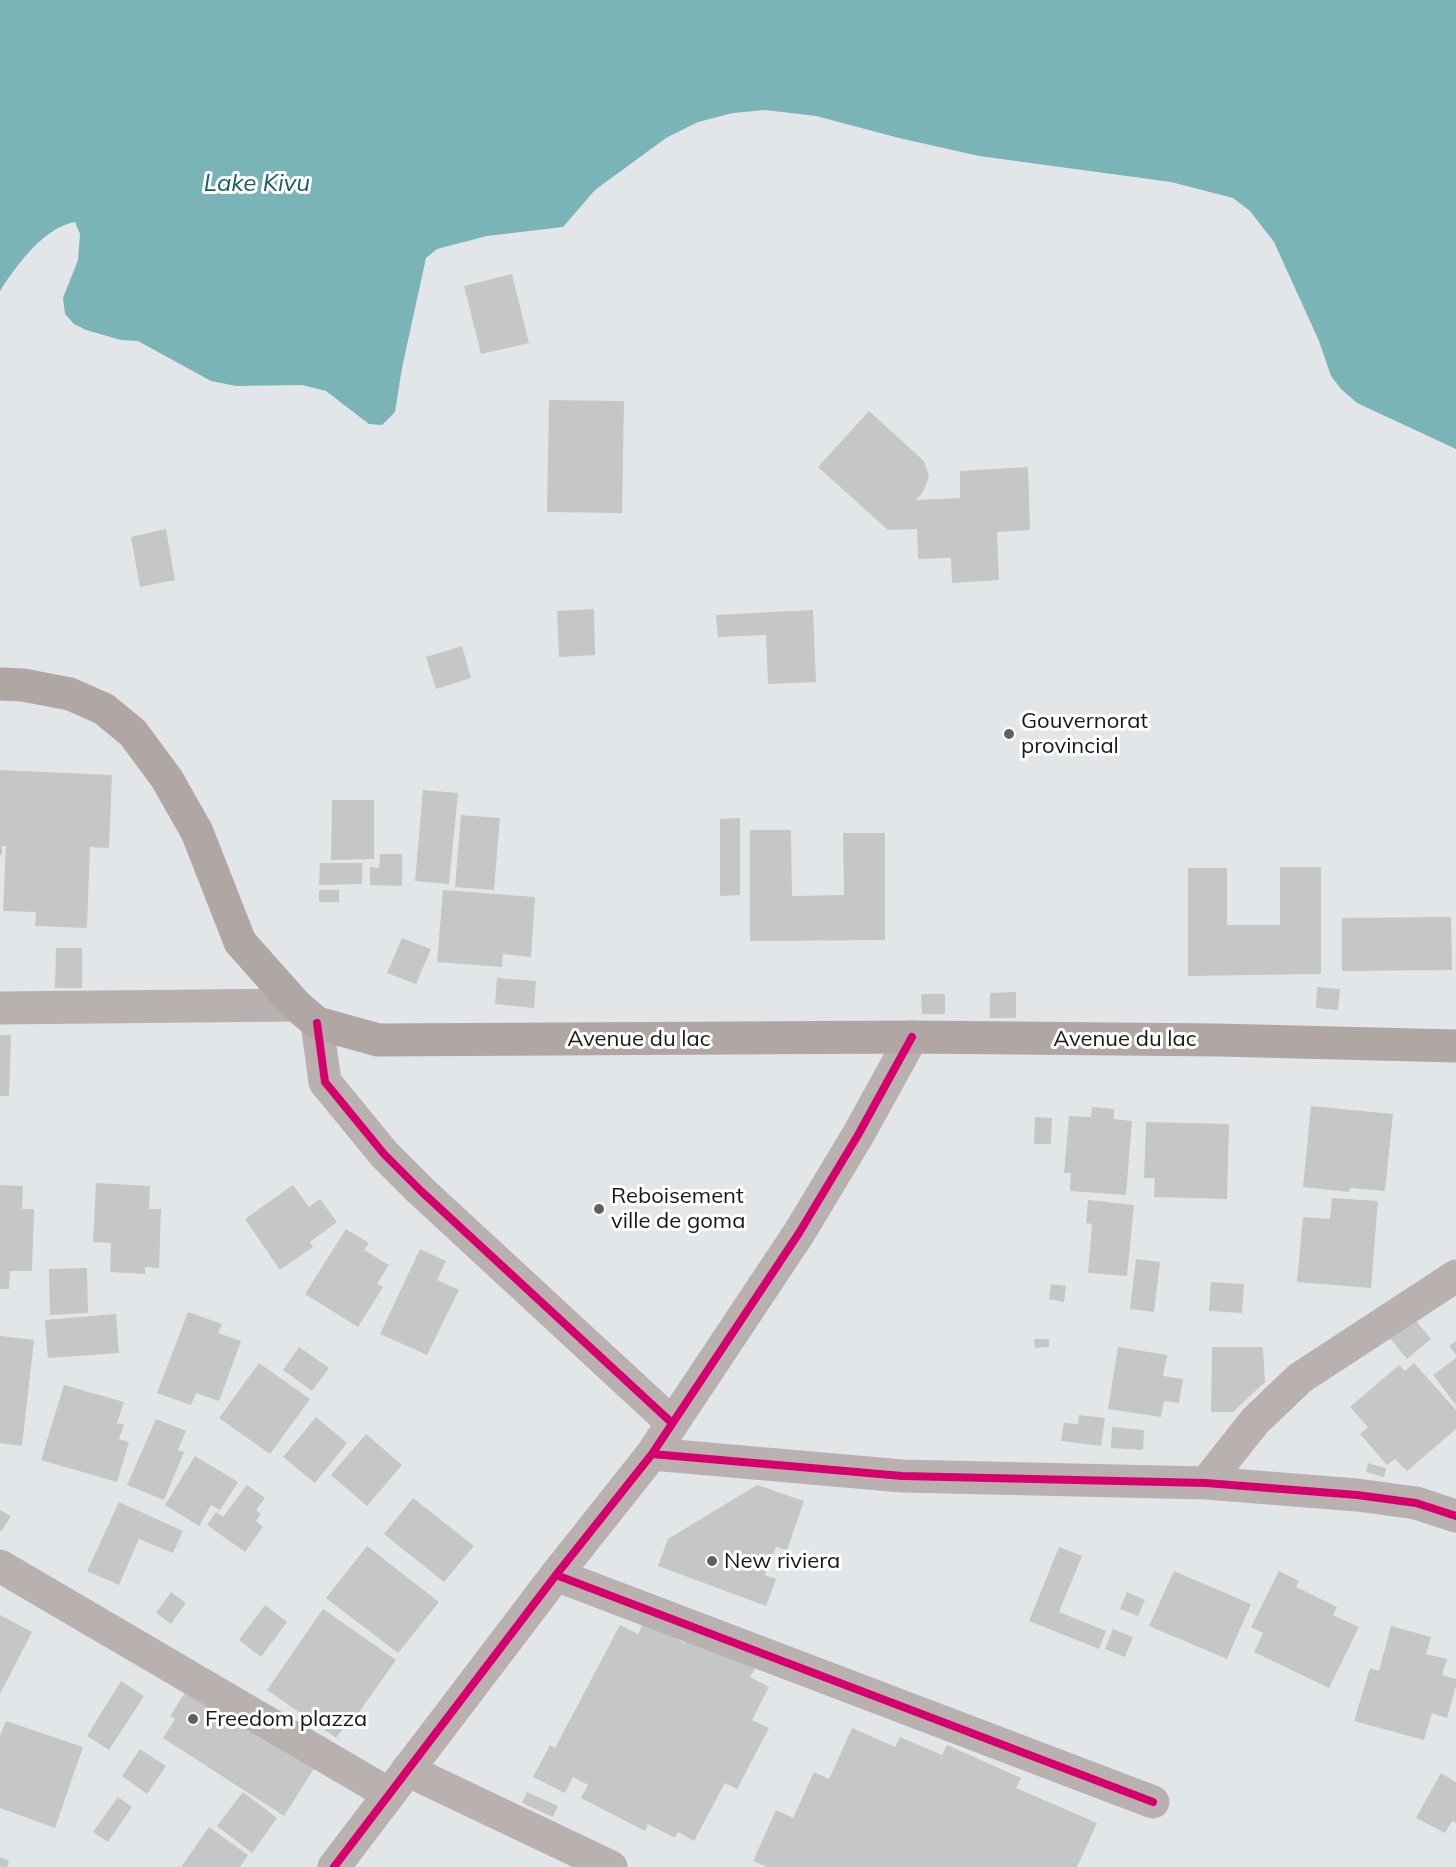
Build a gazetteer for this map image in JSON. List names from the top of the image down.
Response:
{
  "streets": {
    "main road": ["Avenue du lac"]
  },
  "water": ["Lake Kivu"],
  "places": [
    "Gouvernorat provincial",
    "Reboisement ville de goma",
    "New riviera",
    "Freedom plazza"
  ]
}
